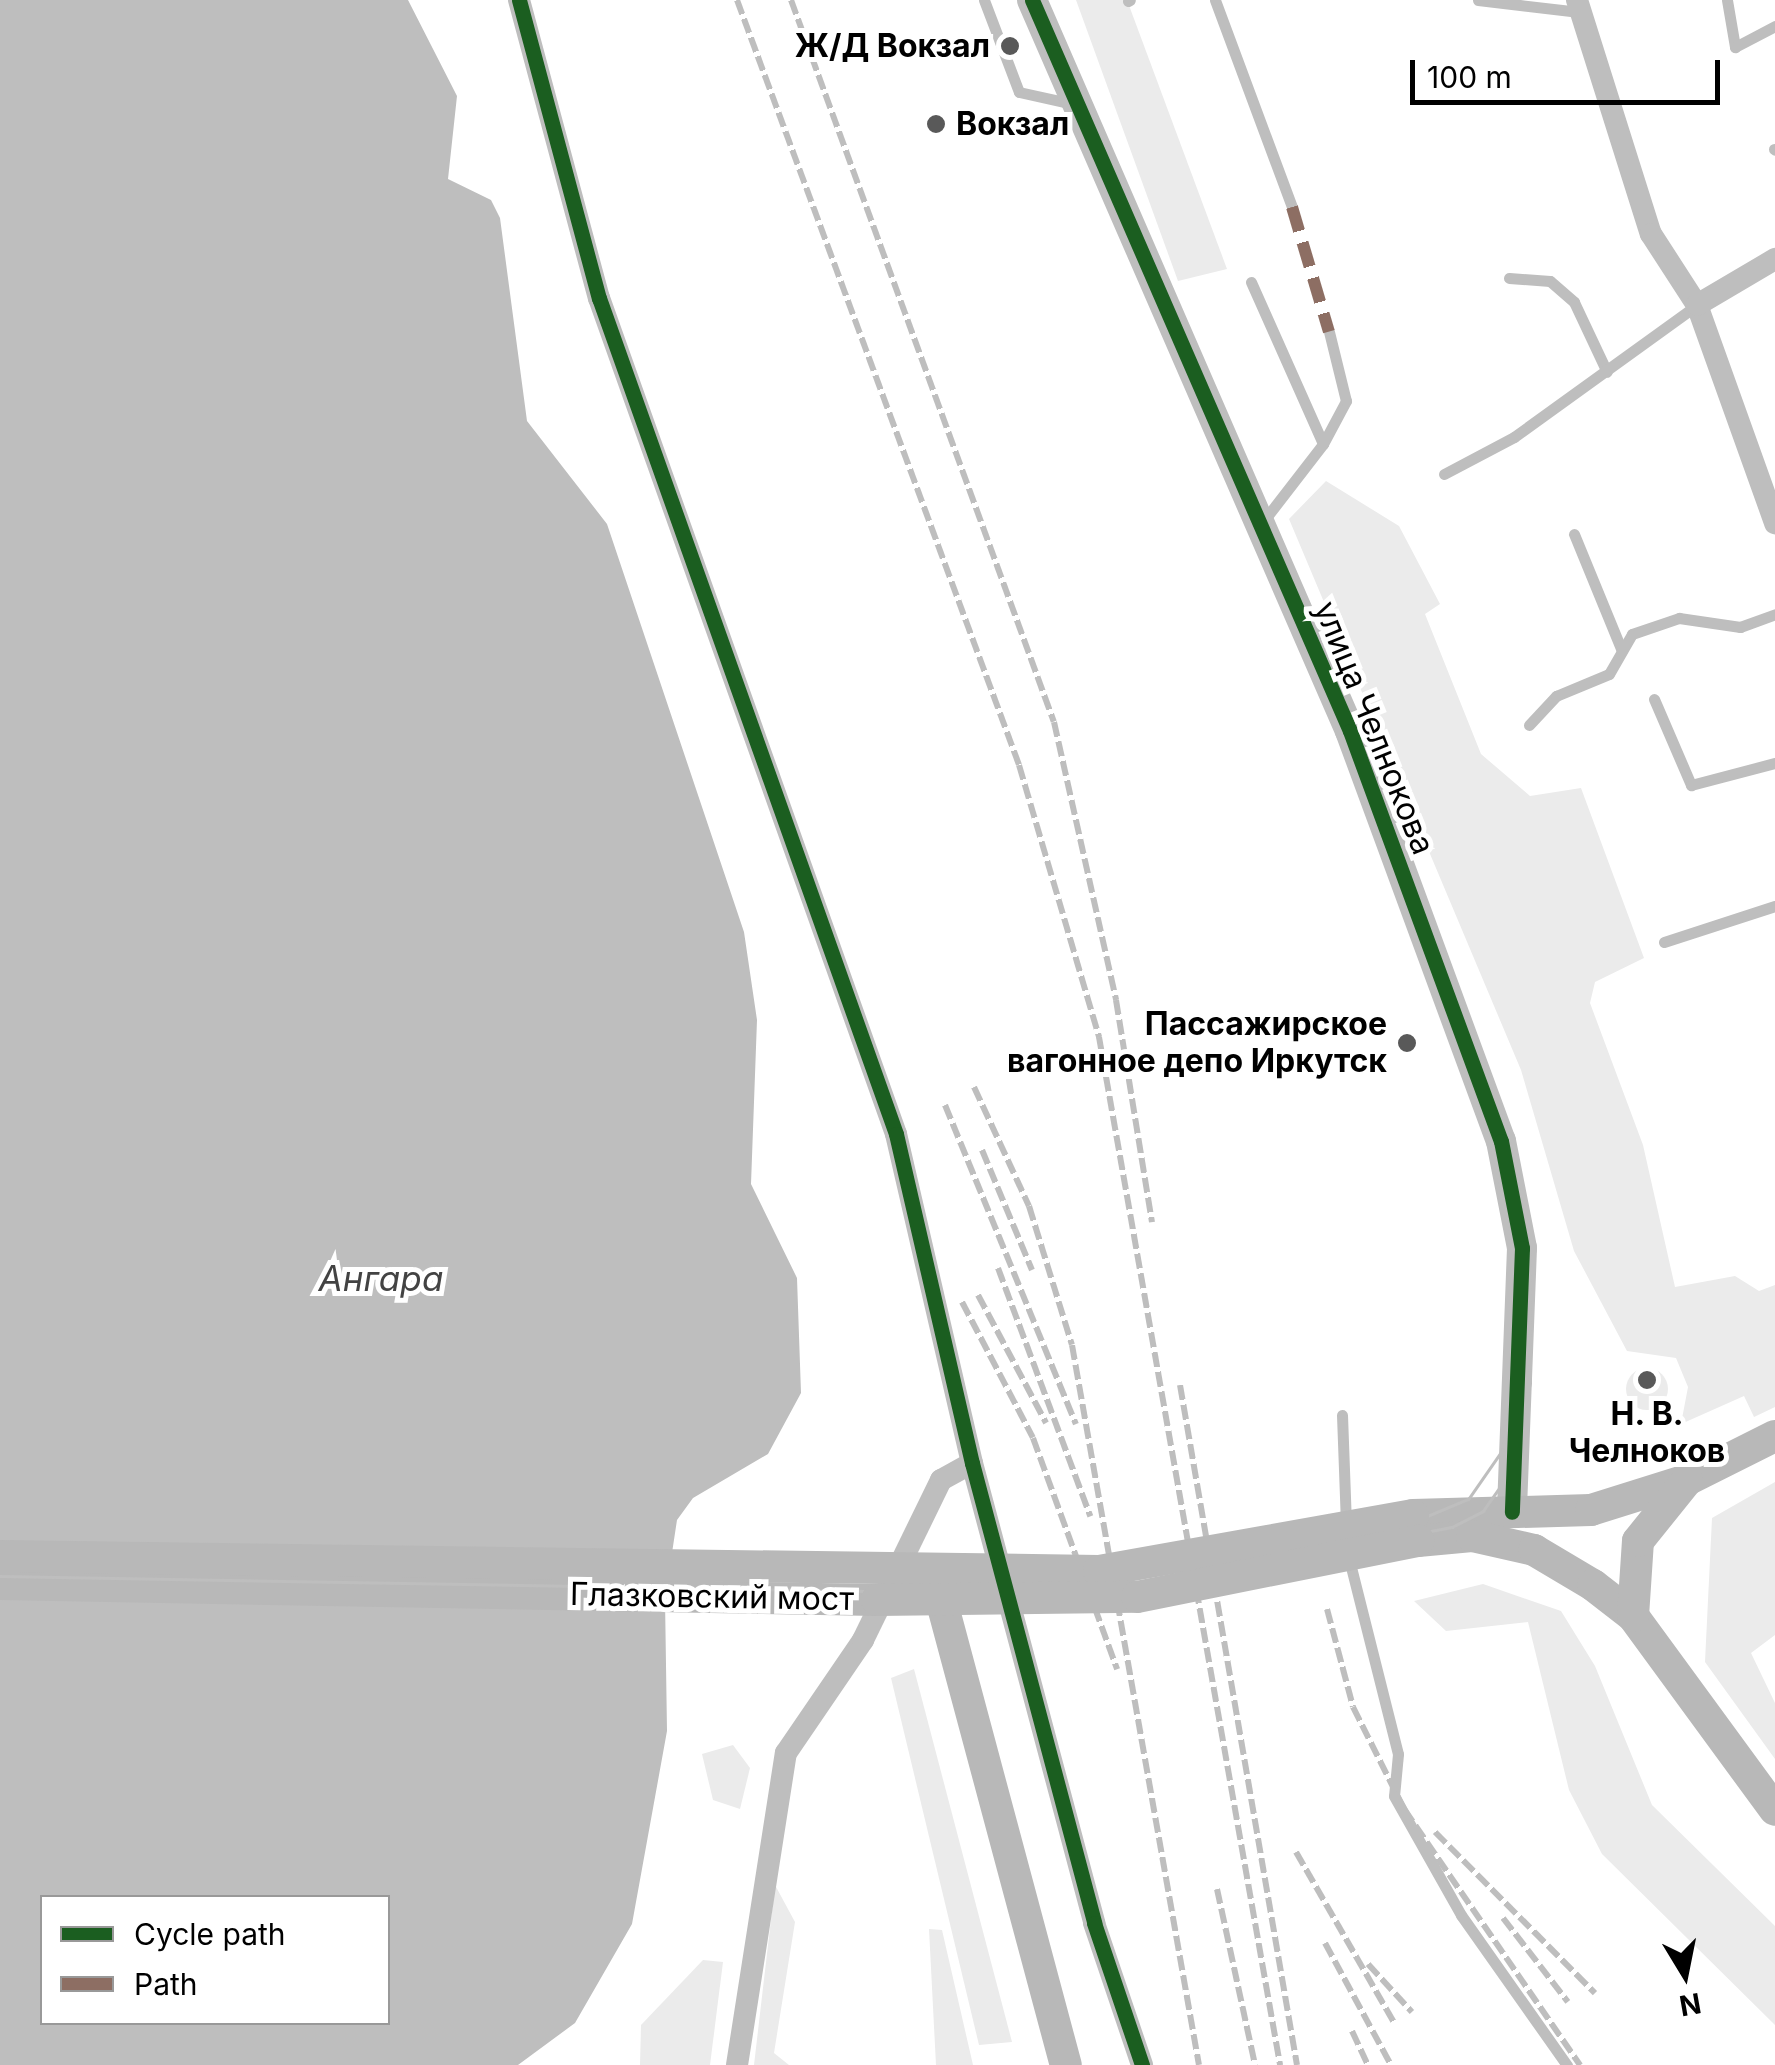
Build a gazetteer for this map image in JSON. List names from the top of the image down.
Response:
{
  "streets": {
    "main road": ["Глазковский мост"],
    "street": ["улица Челнокова"]
  },
  "water": ["Ангара"],
  "places": [
    "Ж/Д Вокзал",
    "Вокзал",
    "Пассажирское вагонное депо Иркутск",
    "Н. В. Челноков"
  ],
  "legend": ["Cycle path", "Path"],
  "scale_bar": "100 m",
  "north": "bottom"
}
